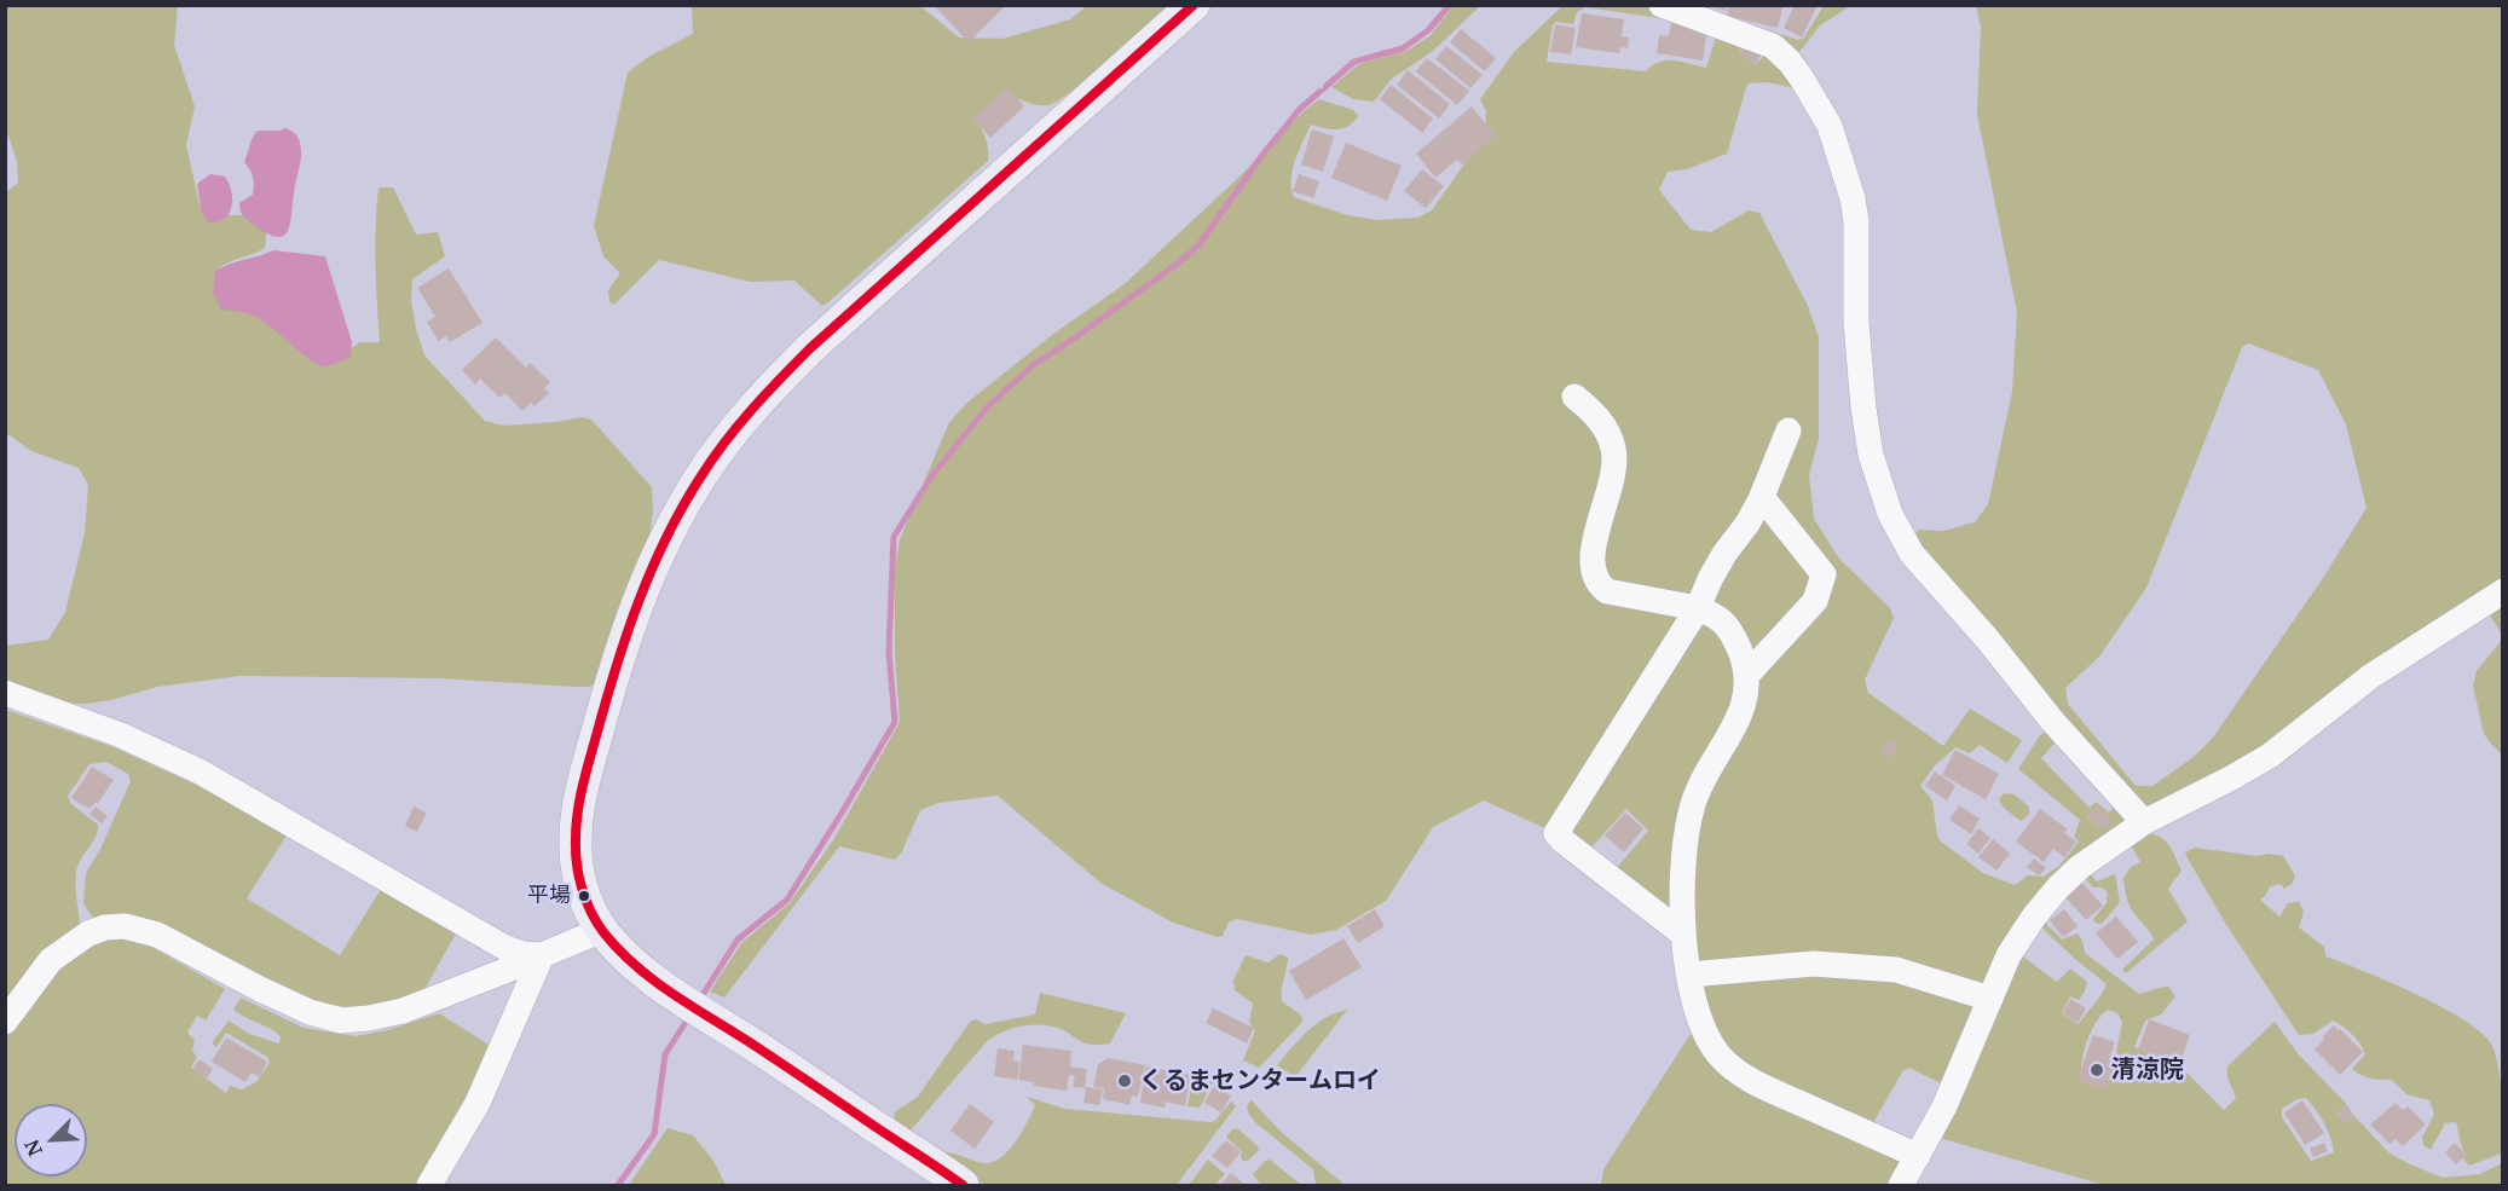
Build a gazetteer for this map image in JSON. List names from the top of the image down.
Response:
{
  "places": ["平場", "清涼院", "くるまセンタームロイ"],
  "north": "bottom left"
}
